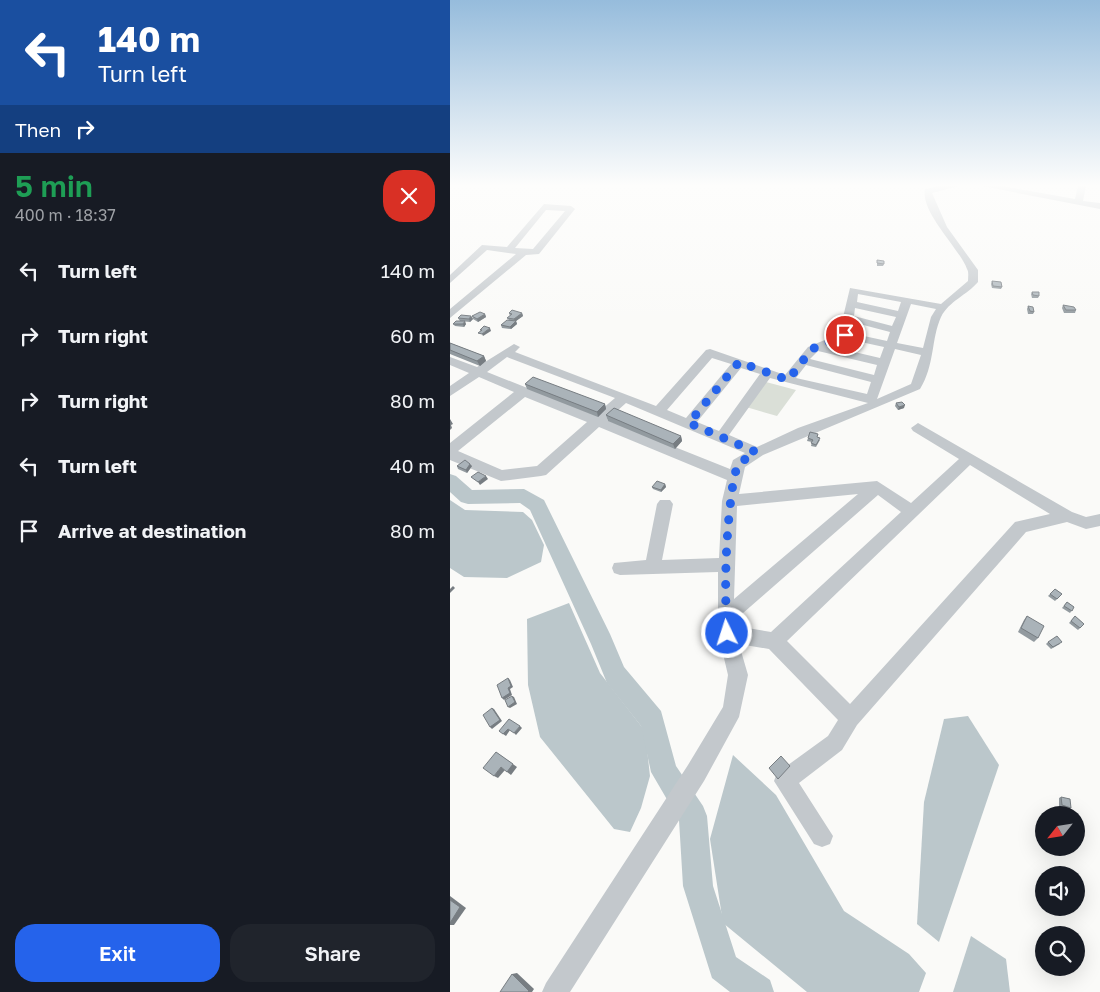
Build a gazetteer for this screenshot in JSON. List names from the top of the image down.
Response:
{
  "north": "bottom left",
  "page": {
    "turn": ["140 m", "Turn left"],
    "then": "Then",
    "heading": ["5 min", "400 m · 18:37"],
    "list": [
      {
        "name": "Turn left",
        "value": "140 m"
      },
      {
        "name": "Turn right",
        "value": "60 m"
      },
      {
        "name": "Turn right",
        "value": "80 m"
      },
      {
        "name": "Turn left",
        "value": "40 m"
      },
      {
        "name": "Arrive at destination",
        "value": "80 m"
      }
    ],
    "buttons": ["Exit", "Share"]
  }
}
